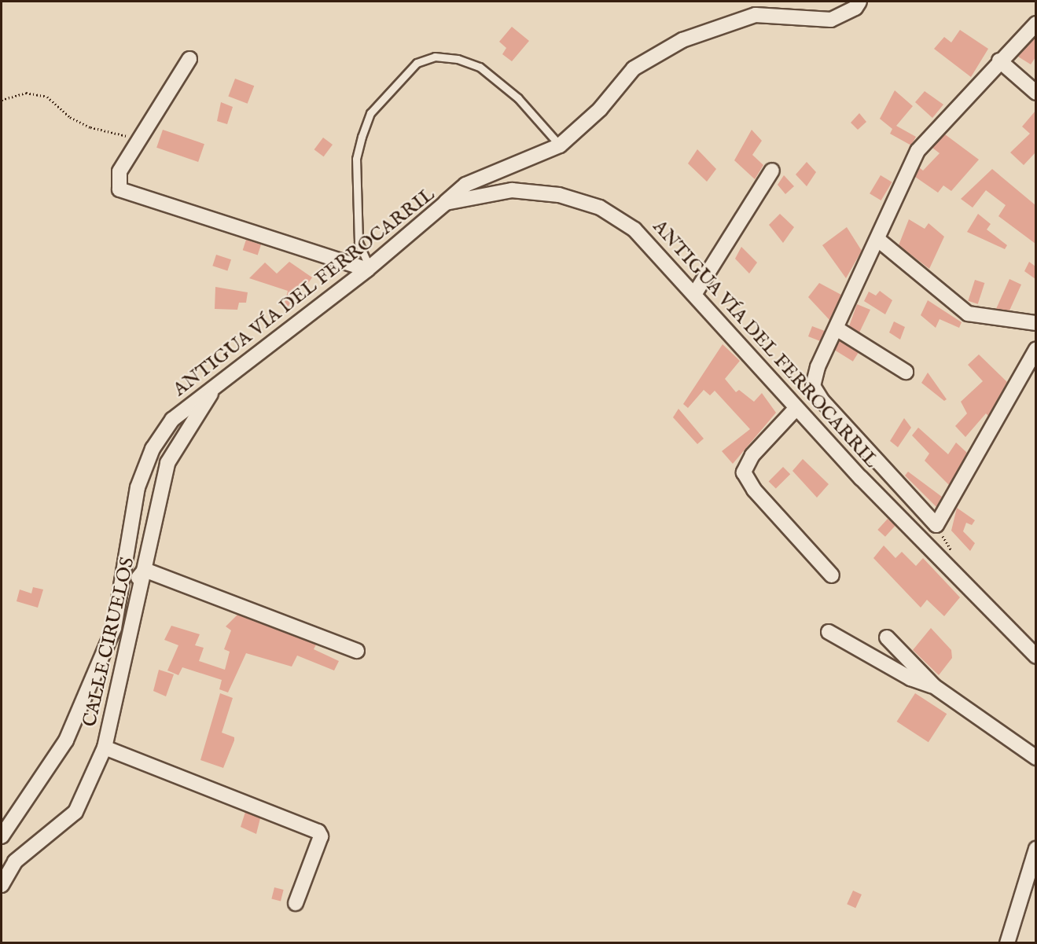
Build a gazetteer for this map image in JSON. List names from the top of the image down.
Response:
{
  "streets": {
    "street": ["ANTIGUA VÍA DEL FERROCARRIL", "CALLE CIRUELOS"]
  },
  "crossings": [
    ["ANTIGUA VÍA DEL FERROCARRIL", "CALLE CIRUELOS"]
  ]
}
